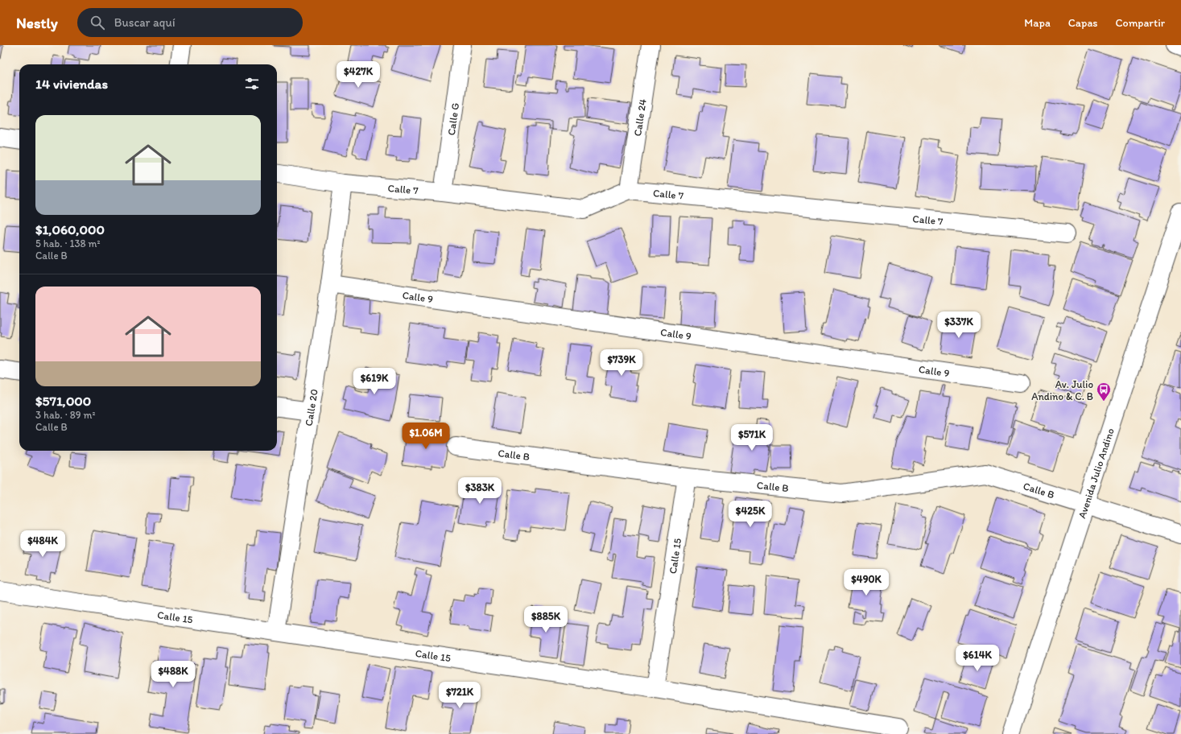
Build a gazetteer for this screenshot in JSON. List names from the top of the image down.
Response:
{
  "streets": {
    "street": [
      "Calle 24",
      "Calle G",
      "Calle 7",
      "Calle 9",
      "Calle 20",
      "Calle B",
      "Avenida Julio Andino",
      "Calle 15"
    ]
  },
  "crossings": [
    ["Calle 24", "Calle 7"],
    ["Calle G", "Calle 7"],
    ["Calle 7", "Calle 20"],
    ["Calle 9", "Calle 20"],
    ["Calle 20", "Calle 15"],
    ["Calle B", "Avenida Julio Andino"],
    ["Calle B", "Calle 15"]
  ],
  "places": {
    "bus stop": ["Av. Julio Andino & C. B"]
  },
  "page": {
    "header": "Nestly",
    "search": "Buscar aquí",
    "nav": ["Mapa", "Capas", "Compartir"],
    "price": [
      "$427K",
      "$337K",
      "$739K",
      "$619K",
      "$1.06M",
      "$571K",
      "$383K",
      "$425K",
      "$484K",
      "$490K",
      "$885K",
      "$614K",
      "$488K",
      "$721K"
    ],
    "heading": "14 viviendas",
    "list": [
      {
        "name": "$1,060,000",
        "note": "5 hab. · 138 m² · Calle B"
      },
      {
        "name": "$571,000",
        "note": "3 hab. · 89 m² · Calle B"
      }
    ]
  }
}
